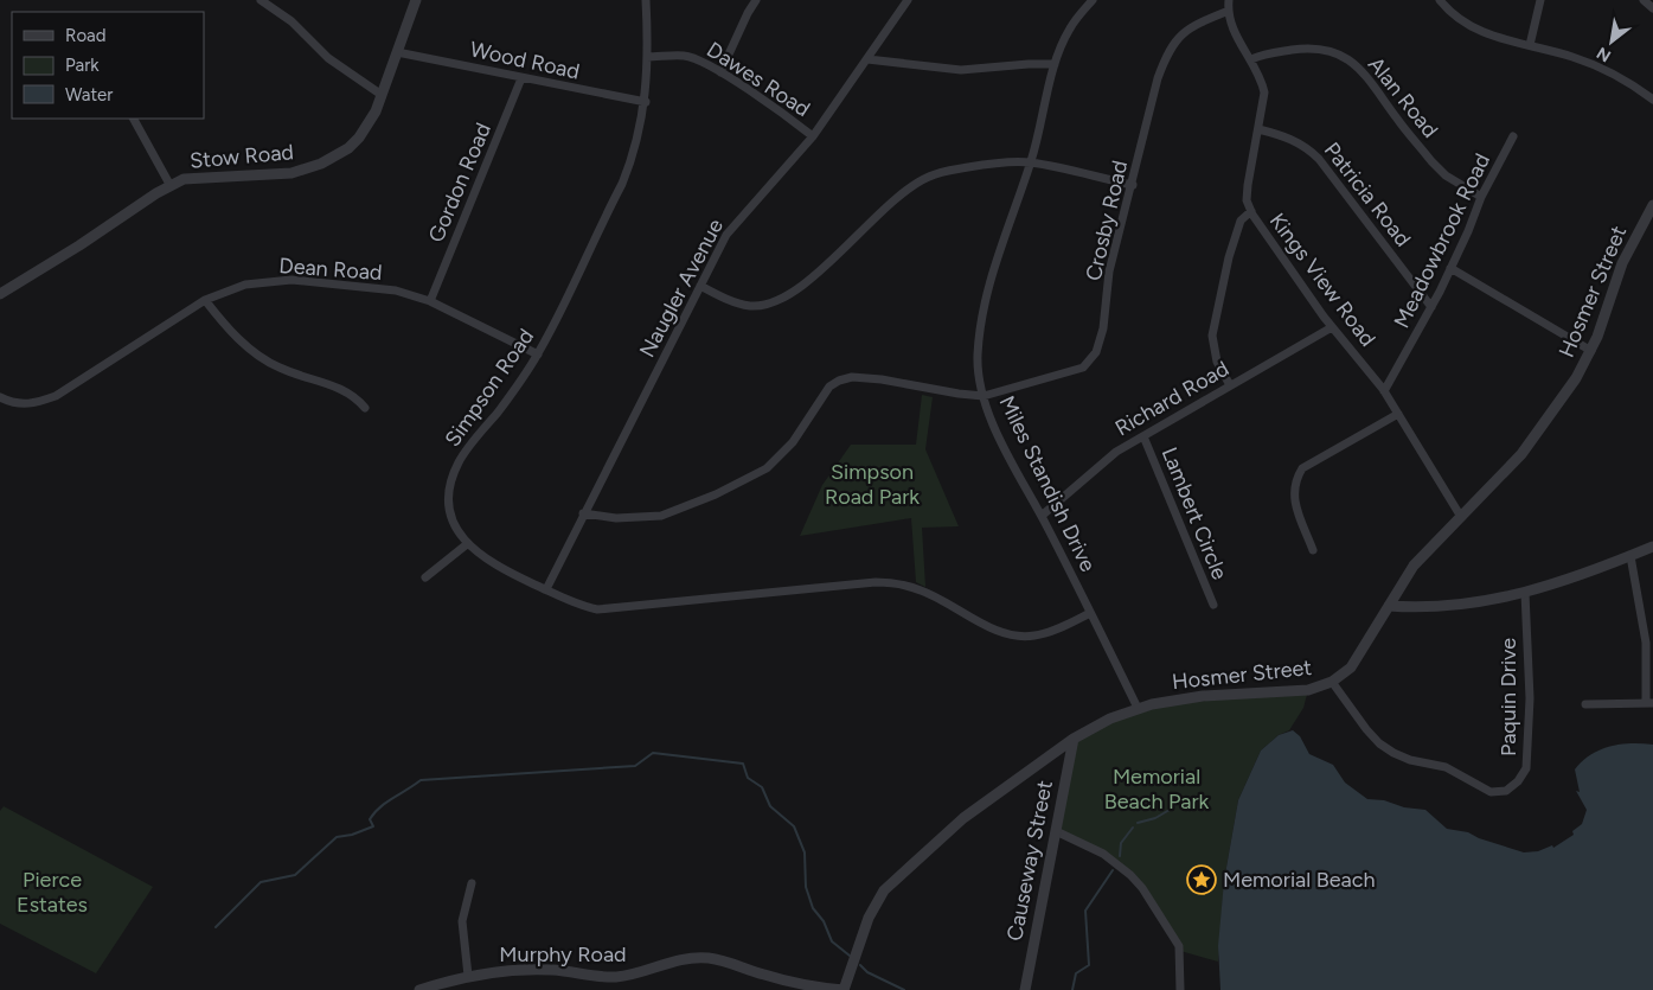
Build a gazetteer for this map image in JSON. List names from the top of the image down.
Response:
{
  "streets": {
    "street": [
      "Wood Road",
      "Dawes Road",
      "Alan Road",
      "Stow Road",
      "Gordon Road",
      "Patricia Road",
      "Crosby Road",
      "Meadowbrook Road",
      "Dean Road",
      "Kings View Road",
      "Naugler Avenue",
      "Hosmer Street",
      "Simpson Road",
      "Richard Road",
      "Miles Standish Drive",
      "Lambert Circle",
      "Paquin Drive",
      "Causeway Street",
      "Murphy Road"
    ]
  },
  "crossings": [
    ["Wood Road", "Stow Road"],
    ["Wood Road", "Gordon Road"],
    ["Wood Road", "Simpson Road"],
    ["Dawes Road", "Naugler Avenue"],
    ["Dawes Road", "Simpson Road"],
    ["Alan Road", "Meadowbrook Road"],
    ["Alan Road", "Kings View Road"],
    ["Gordon Road", "Dean Road"],
    ["Patricia Road", "Meadowbrook Road"],
    ["Patricia Road", "Kings View Road"],
    ["Crosby Road", "Kings View Road"],
    ["Crosby Road", "Miles Standish Drive"],
    ["Meadowbrook Road", "Kings View Road"],
    ["Dean Road", "Simpson Road"],
    ["Kings View Road", "Hosmer Street"],
    ["Kings View Road", "Richard Road"],
    ["Naugler Avenue", "Simpson Road"],
    ["Hosmer Street", "Miles Standish Drive"],
    ["Hosmer Street", "Paquin Drive"],
    ["Hosmer Street", "Causeway Street"],
    ["Hosmer Street", "Murphy Road"],
    ["Simpson Road", "Miles Standish Drive"],
    ["Richard Road", "Miles Standish Drive"],
    ["Richard Road", "Lambert Circle"]
  ],
  "parks": ["Simpson Road Park", "Memorial Beach Park", "Pierce Estates"],
  "places": {
    "place": ["Memorial Beach"]
  },
  "legend": ["Road", "Park", "Water"],
  "north": "bottom left"
}
